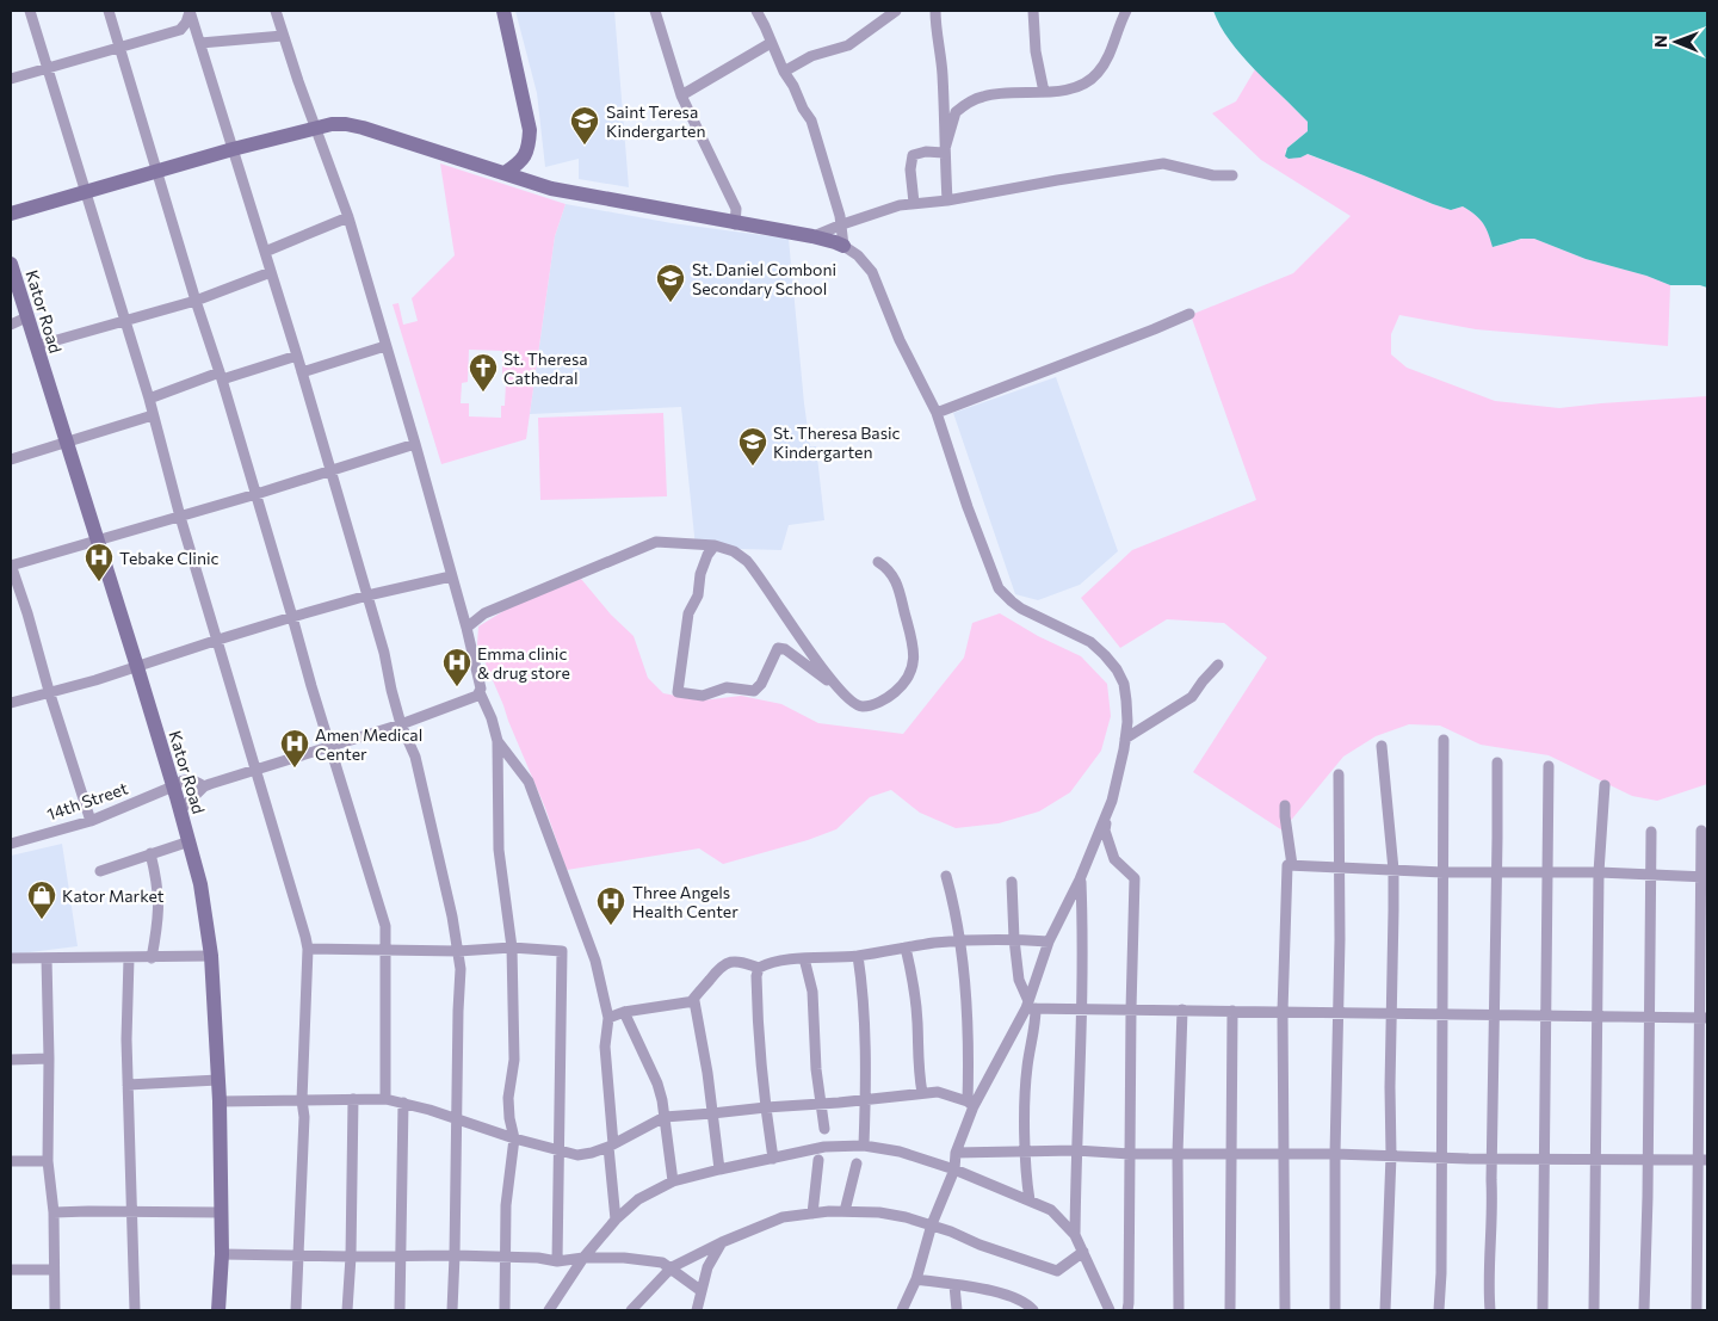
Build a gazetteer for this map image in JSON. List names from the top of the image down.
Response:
{
  "streets": {
    "main road": ["Kator Road"],
    "street": ["14th Street"]
  },
  "crossings": [
    ["Kator Road", "14th Street"]
  ],
  "places": {
    "school or university": ["Saint Teresa Kindergarten", "St. Daniel Comboni Secondary School", "St. Theresa Basic Kindergarten"],
    "church": ["St. Theresa Cathedral"],
    "hospital": [
      "Tebake Clinic",
      "Emma clinic & drug store",
      "Amen Medical Center",
      "Three Angels Health Center"
    ],
    "shop": ["Kator Market"]
  },
  "north": "left"
}
